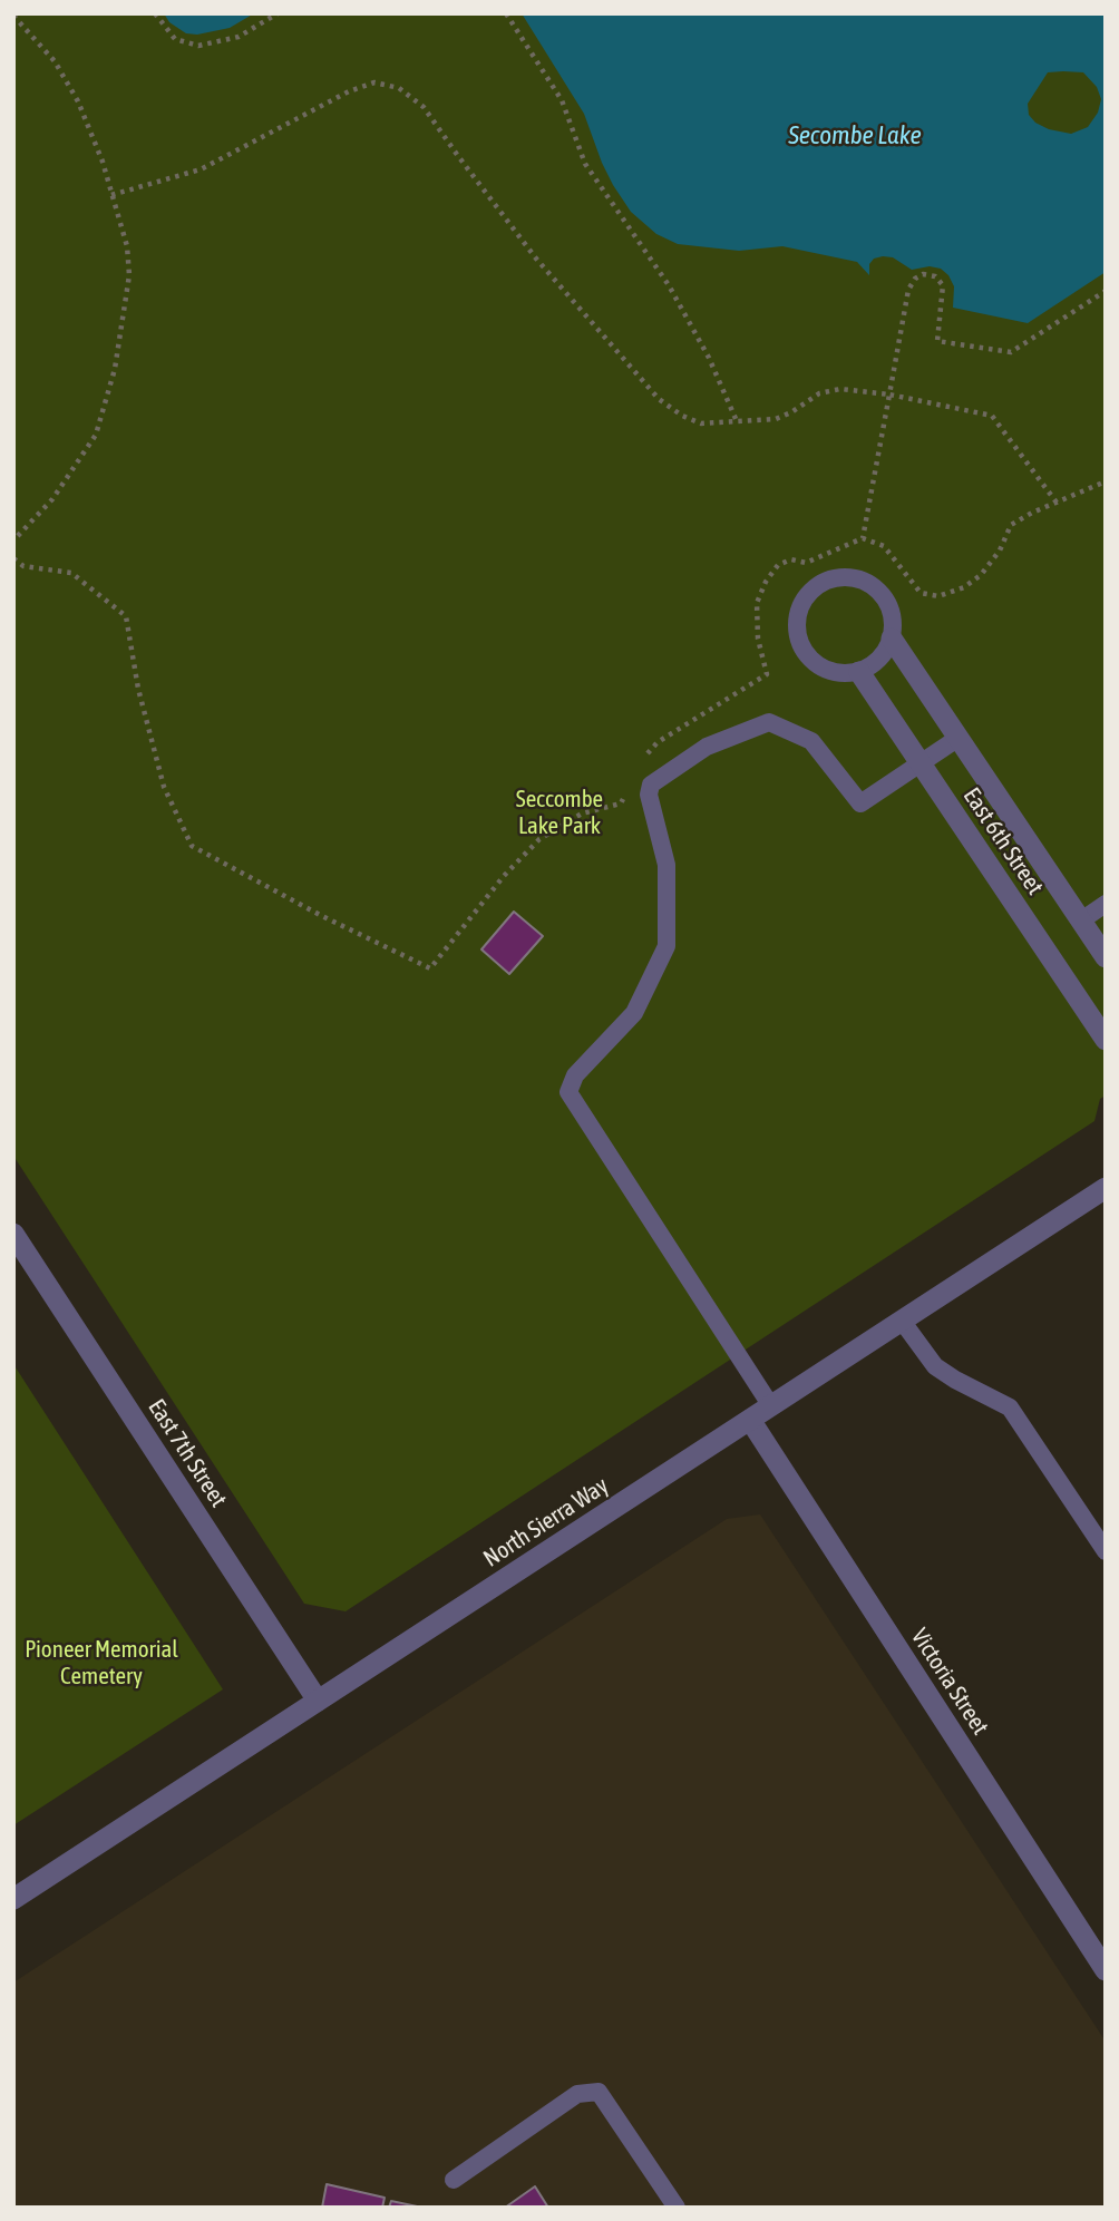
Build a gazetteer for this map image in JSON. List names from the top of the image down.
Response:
{
  "streets": {
    "street": [
      "East 6th Street",
      "East 7th Street",
      "North Sierra Way",
      "Victoria Street"
    ]
  },
  "crossings": [
    ["East 7th Street", "North Sierra Way"],
    ["North Sierra Way", "Victoria Street"]
  ],
  "water": ["Secombe Lake"],
  "parks": ["Seccombe Lake Park", "Pioneer Memorial Cemetery"]
}
